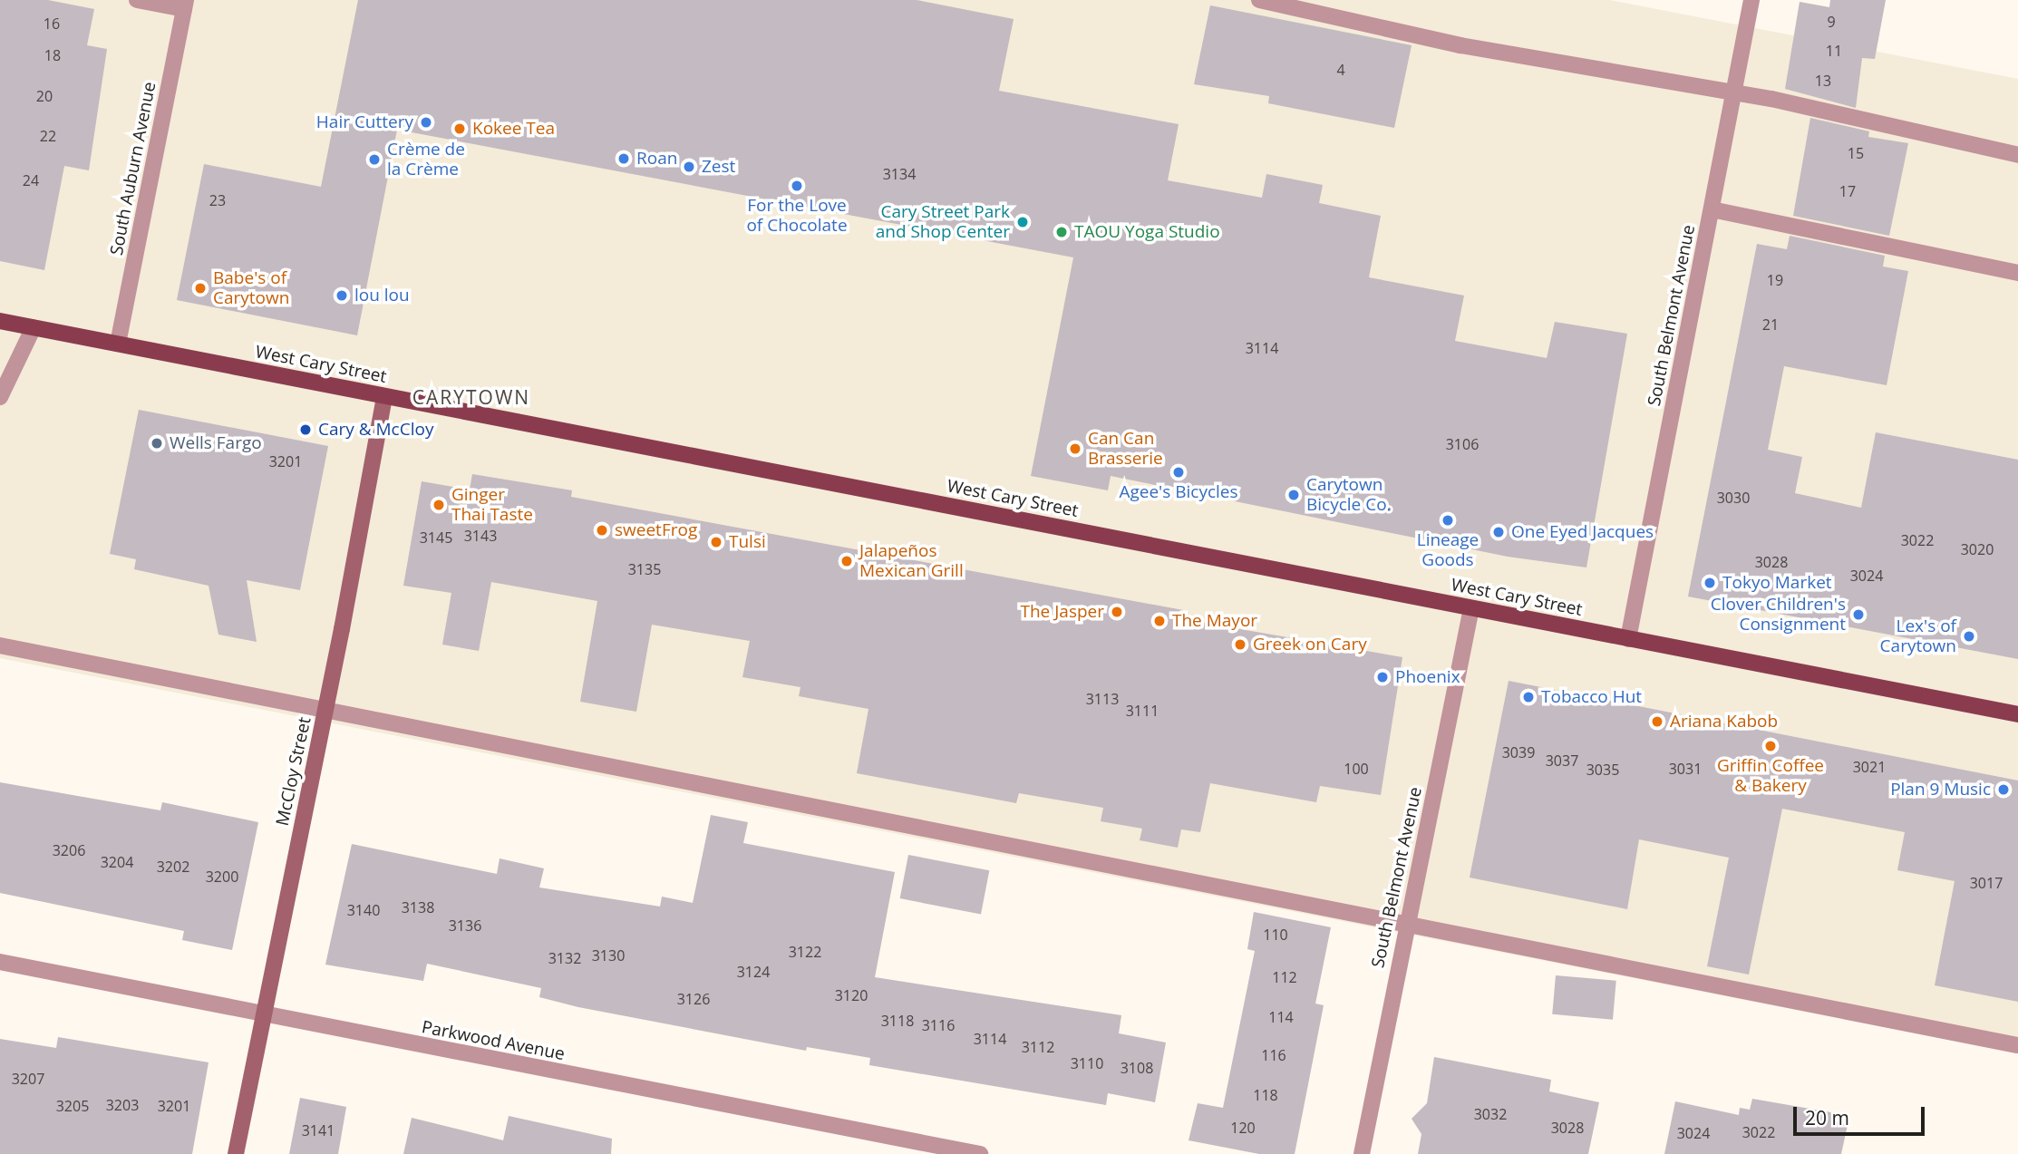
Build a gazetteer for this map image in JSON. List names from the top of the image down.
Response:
{
  "streets": {
    "main road": ["West Cary Street"],
    "street": [
      "South Auburn Avenue",
      "South Belmont Avenue",
      "McCloy Street",
      "Parkwood Avenue"
    ]
  },
  "crossings": [
    ["South Auburn Avenue", "West Cary Street"],
    ["South Belmont Avenue", "West Cary Street"],
    ["West Cary Street", "McCloy Street"],
    ["McCloy Street", "Parkwood Avenue"]
  ],
  "districts": ["CARYTOWN"],
  "places": [
    "Hair Cuttery",
    "Kokee Tea",
    "Roan",
    "Crème de la Crème",
    "Zest",
    "For the Love of Chocolate",
    "Cary Street Park and Shop Center",
    "TAOU Yoga Studio",
    "Babe's of Carytown",
    "lou lou",
    "Cary & McCloy",
    "Wells Fargo",
    "Can Can Brasserie",
    "Agee's Bicycles",
    "Carytown Bicycle Co.",
    "Ginger Thai Taste",
    "Lineage Goods",
    "sweetFrog",
    "One Eyed Jacques",
    "Tulsi",
    "Jalapeños Mexican Grill",
    "Tokyo Market",
    "The Jasper",
    "Clover Children's Consignment",
    "The Mayor",
    "Lex's of Carytown",
    "Greek on Cary",
    "Phoenix",
    "Tobacco Hut",
    "Ariana Kabob",
    "Griffin Coffee & Bakery",
    "Plan 9 Music"
  ],
  "house_numbers": [
    "9",
    "16",
    "11",
    "18",
    "4",
    "13",
    "20",
    "22",
    "15",
    "3134",
    "24",
    "17",
    "23",
    "19",
    "21",
    "3114",
    "3106",
    "3201",
    "3030",
    "3143",
    "3145",
    "3022",
    "3020",
    "3028",
    "3135",
    "3024",
    "3113",
    "3111",
    "3039",
    "3037",
    "3021",
    "100",
    "3031",
    "3035",
    "3206",
    "3204",
    "3202",
    "3200",
    "3017",
    "3138",
    "3140",
    "3136",
    "110",
    "3122",
    "3130",
    "3132",
    "3124",
    "112",
    "3120",
    "3126",
    "114",
    "3118",
    "3116",
    "3114",
    "3112",
    "116",
    "3110",
    "3108",
    "3207",
    "118",
    "3203",
    "3205",
    "3201",
    "3032",
    "120",
    "3028",
    "3141",
    "3022",
    "3024"
  ],
  "scale_bar": "20 m"
}
